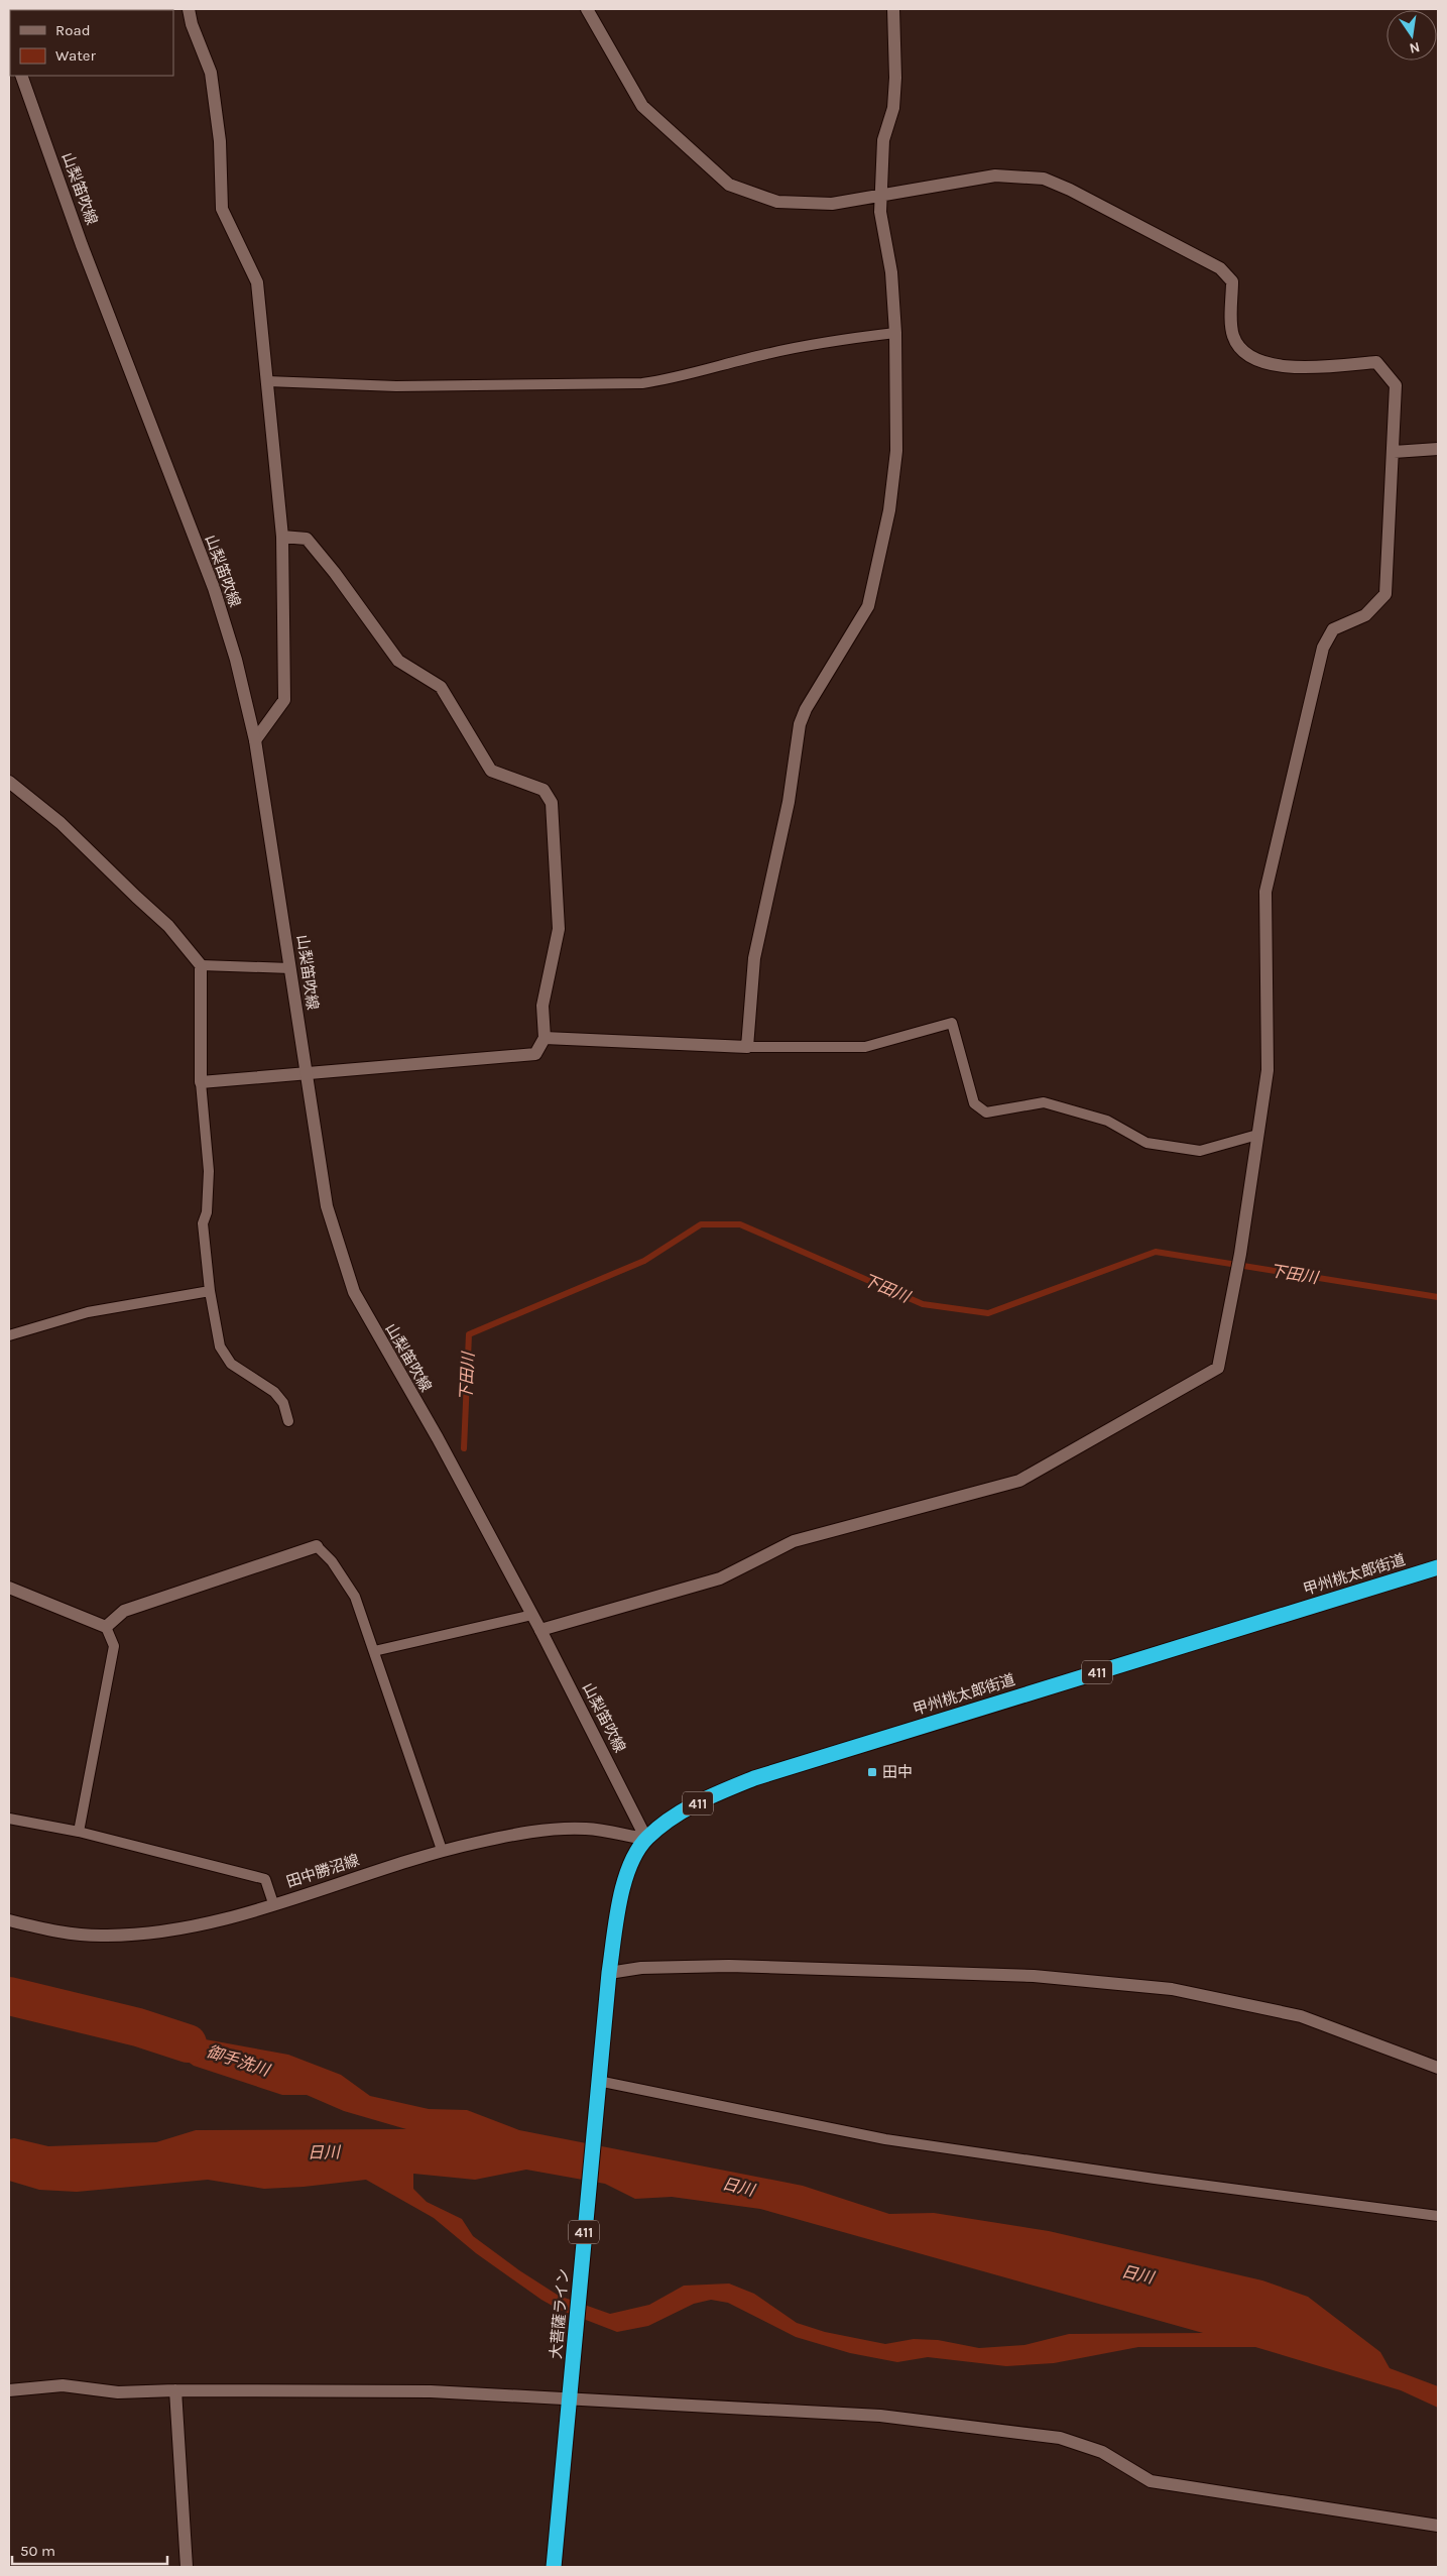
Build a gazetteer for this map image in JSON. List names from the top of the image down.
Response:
{
  "streets": {
    "highway": ["甲州桃太郎街道", "411", "大菩薩ライン"],
    "street": ["山梨笛吹線", "田中勝沼線"]
  },
  "crossings": [
    ["山梨笛吹線", "甲州桃太郎街道"],
    ["山梨笛吹線", "田中勝沼線"],
    ["甲州桃太郎街道", "田中勝沼線"],
    ["甲州桃太郎街道", "大菩薩ライン"]
  ],
  "water": ["下田川", "御手洗川", "日川"],
  "places": {
    "transit": ["田中"]
  },
  "legend": ["Road", "Water"],
  "scale_bar": "50 m",
  "north": "bottom"
}
